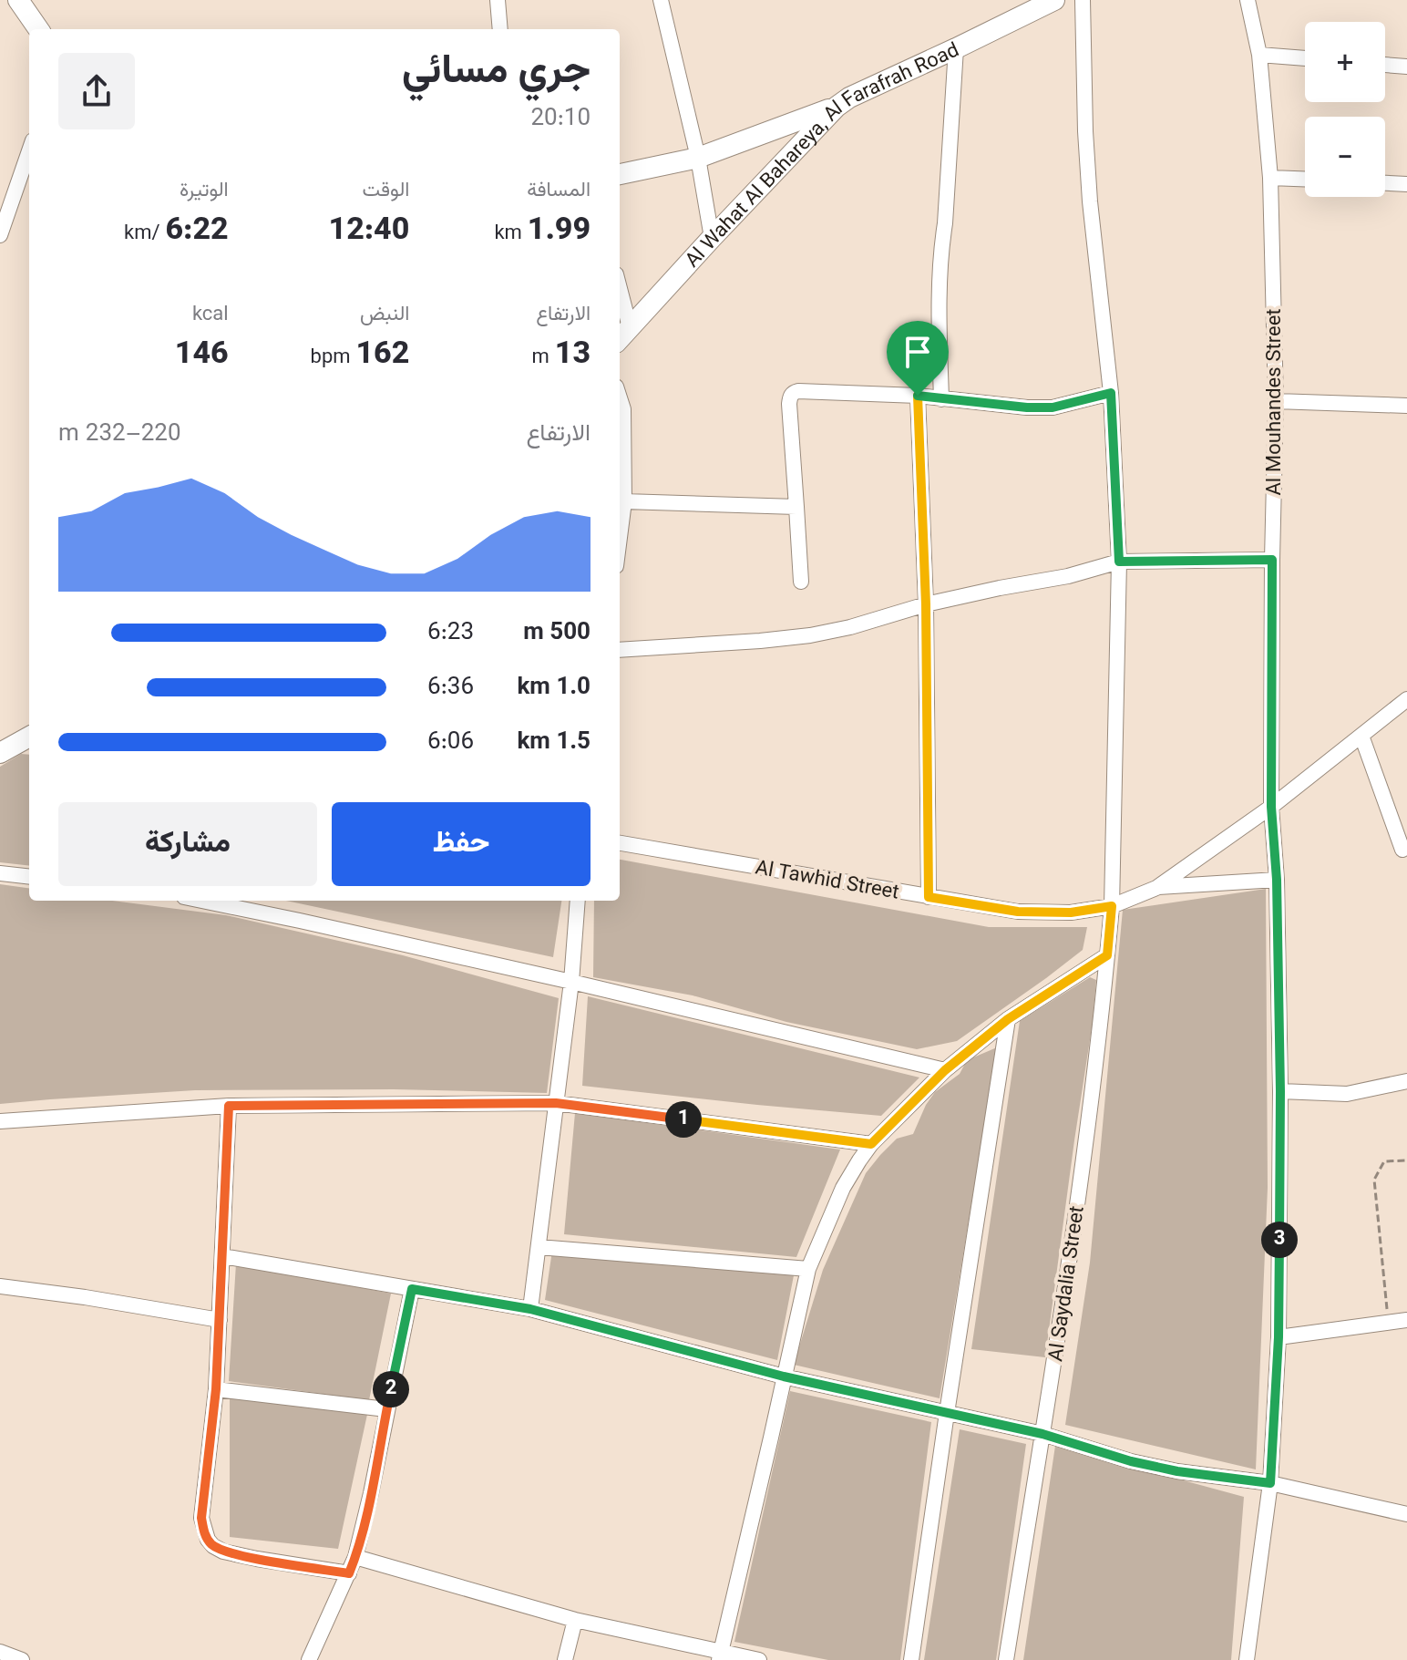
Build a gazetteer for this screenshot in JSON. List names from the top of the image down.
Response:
{
  "streets": {
    "main road": ["Al Wahat Al Bahareya, Al Farafrah Road"],
    "street": ["Al Mouhandes Street", "Al Tawhid Street", "Al Saydalia Street"]
  },
  "crossings": [
    ["Al Mouhandes Street", "Al Tawhid Street"],
    ["Al Tawhid Street", "Al Saydalia Street"]
  ],
  "page": {
    "map_buttons": ["+", "−"],
    "heading": ["جري مسائي", "20:10"],
    "stats": [
      ["المسافة", "1.99 km"],
      ["الوقت", "12:40"],
      ["الوتيرة", "6:22 /km"],
      ["الارتفاع", "13 m"],
      ["النبض", "162 bpm"],
      ["kcal", "146"]
    ],
    "chart": ["الارتفاع", "220–232 m"],
    "list": [
      {
        "name": "500 m",
        "note": "6:23"
      },
      {
        "name": "1.0 km",
        "note": "6:36"
      },
      {
        "name": "1.5 km",
        "note": "6:06"
      }
    ],
    "buttons": ["حفظ", "مشاركة"],
    "pins": ["1", "3", "2"]
  }
}
